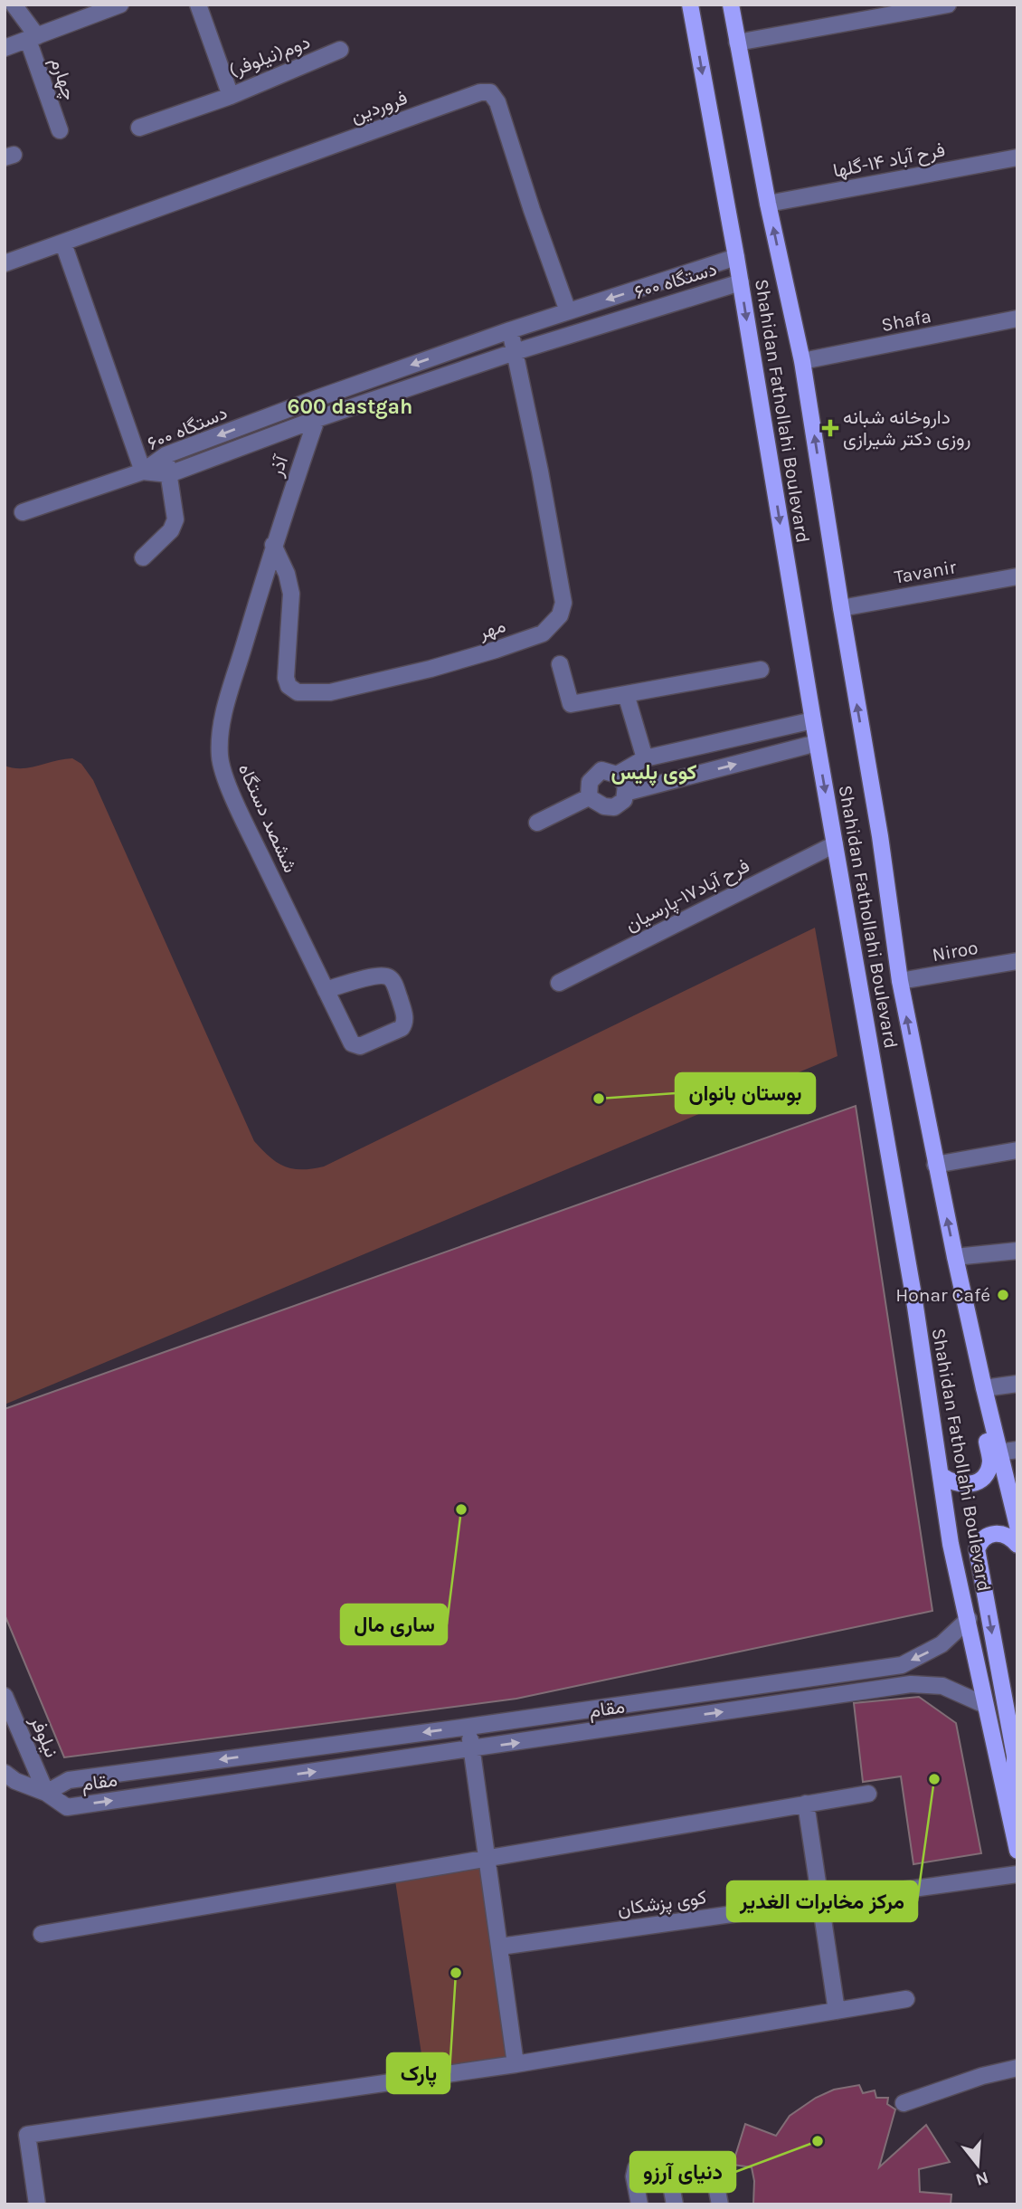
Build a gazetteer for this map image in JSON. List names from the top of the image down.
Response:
{
  "streets": {
    "main road": ["Shahidan Fathollahi Boulevard"],
    "street": [
      "دوم(نیلوفر)",
      "چهارم",
      "فروردین",
      "فرح آباد ۱۴-گلها",
      "۶۰۰ دستگاه",
      "Shafa",
      "آذر",
      "Tavanir",
      "مهر",
      "ششصد دستگاه",
      "فرح آباد۱۷-پارسیان",
      "Niroo",
      "مقام",
      "نیلوفر",
      "کوی پزشکان"
    ]
  },
  "crossings": [
    ["فروردین", "۶۰۰ دستگاه"],
    ["فرح آباد ۱۴-گلها", "Shahidan Fathollahi Boulevard"],
    ["۶۰۰ دستگاه", "Shahidan Fathollahi Boulevard"],
    ["۶۰۰ دستگاه", "آذر"],
    ["۶۰۰ دستگاه", "مهر"],
    ["Shafa", "Shahidan Fathollahi Boulevard"],
    ["Shahidan Fathollahi Boulevard", "Tavanir"],
    ["Shahidan Fathollahi Boulevard", "فرح آباد۱۷-پارسیان"],
    ["Shahidan Fathollahi Boulevard", "Niroo"],
    ["Shahidan Fathollahi Boulevard", "مقام"],
    ["آذر", "مهر"],
    ["آذر", "ششصد دستگاه"],
    ["مهر", "ششصد دستگاه"],
    ["مقام", "نیلوفر"]
  ],
  "districts": ["600 dastgah", "کوی پلیس"],
  "places": {
    "health": ["داروخانه شبانه روزی دکتر شیرازی"],
    "other": [
      "بوستان بانوان",
      "Honar Café",
      "ساری مال",
      "مرکز مخابرات الغدیر",
      "پارک",
      "دنیای آرزو"
    ]
  },
  "north": "bottom"
}
